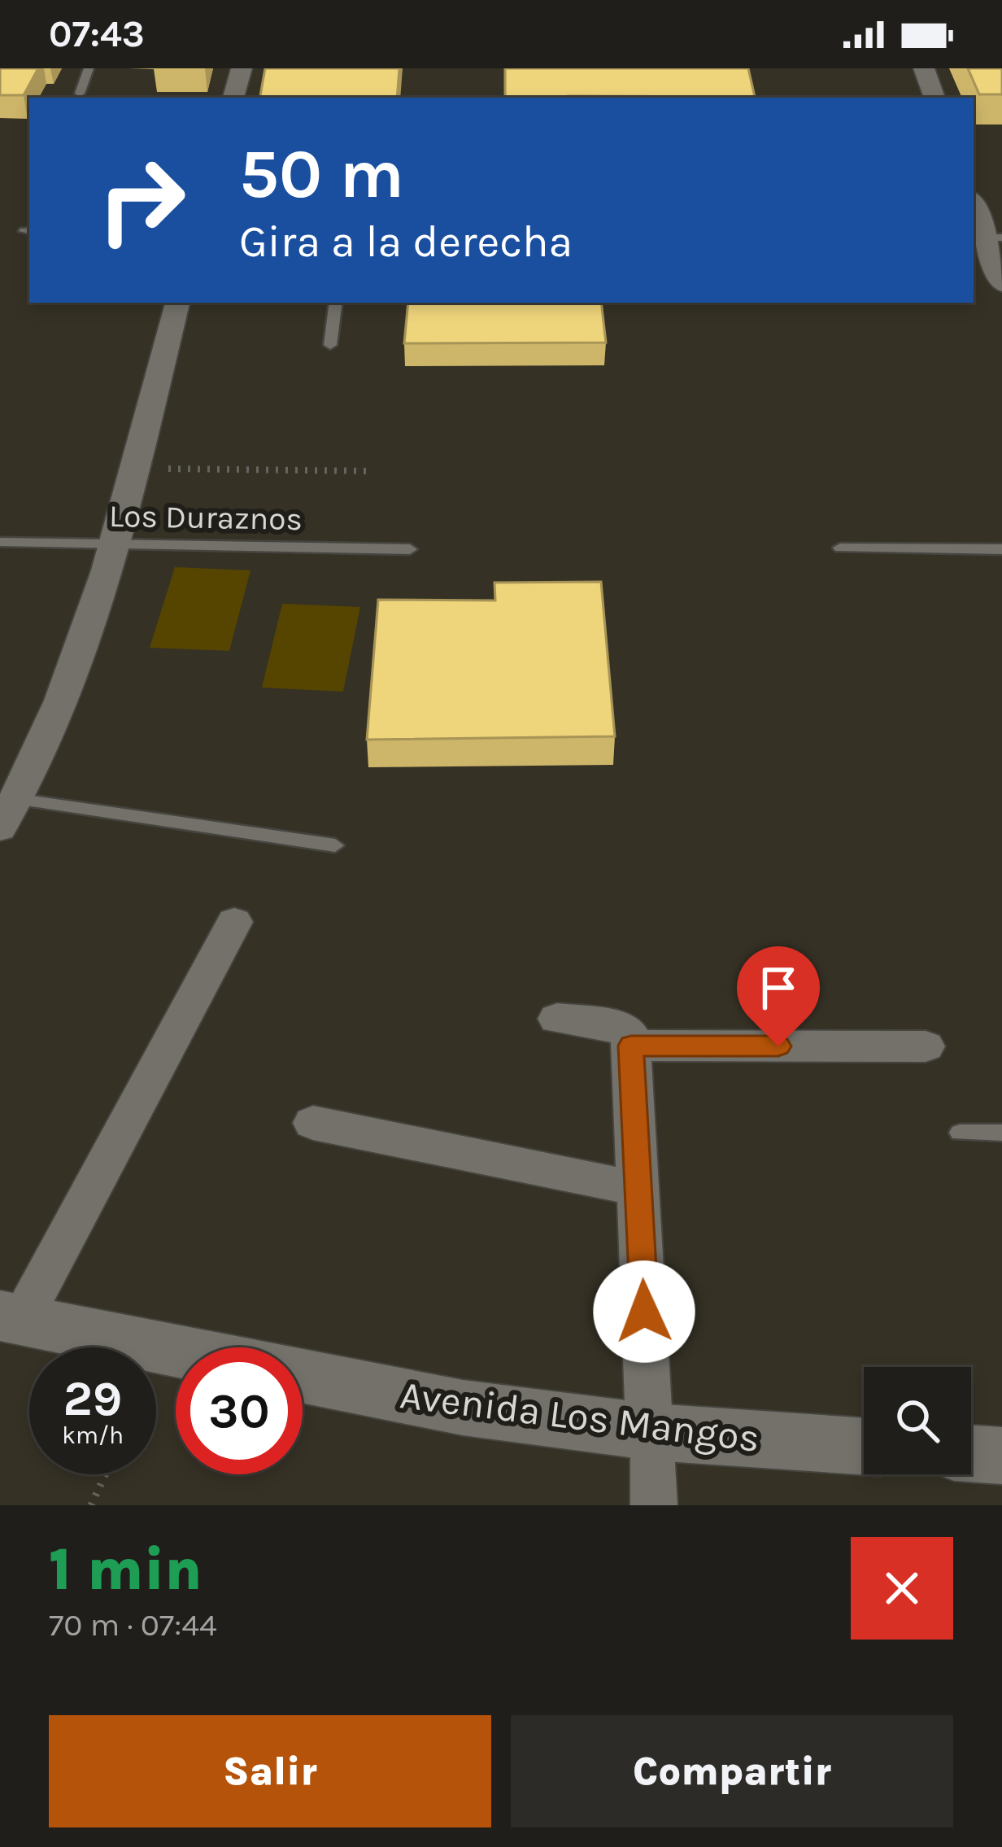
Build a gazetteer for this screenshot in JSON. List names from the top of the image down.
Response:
{
  "streets": {
    "street": ["Avenida Los Mangos"],
    "lane": ["Los Duraznos"]
  },
  "page": {
    "status": "07:43",
    "turn": ["50 m", "Gira a la derecha"],
    "speed": "29 km/h",
    "limit": "30",
    "heading": ["1 min", "70 m · 07:44"],
    "buttons": ["Salir", "Compartir"]
  }
}
